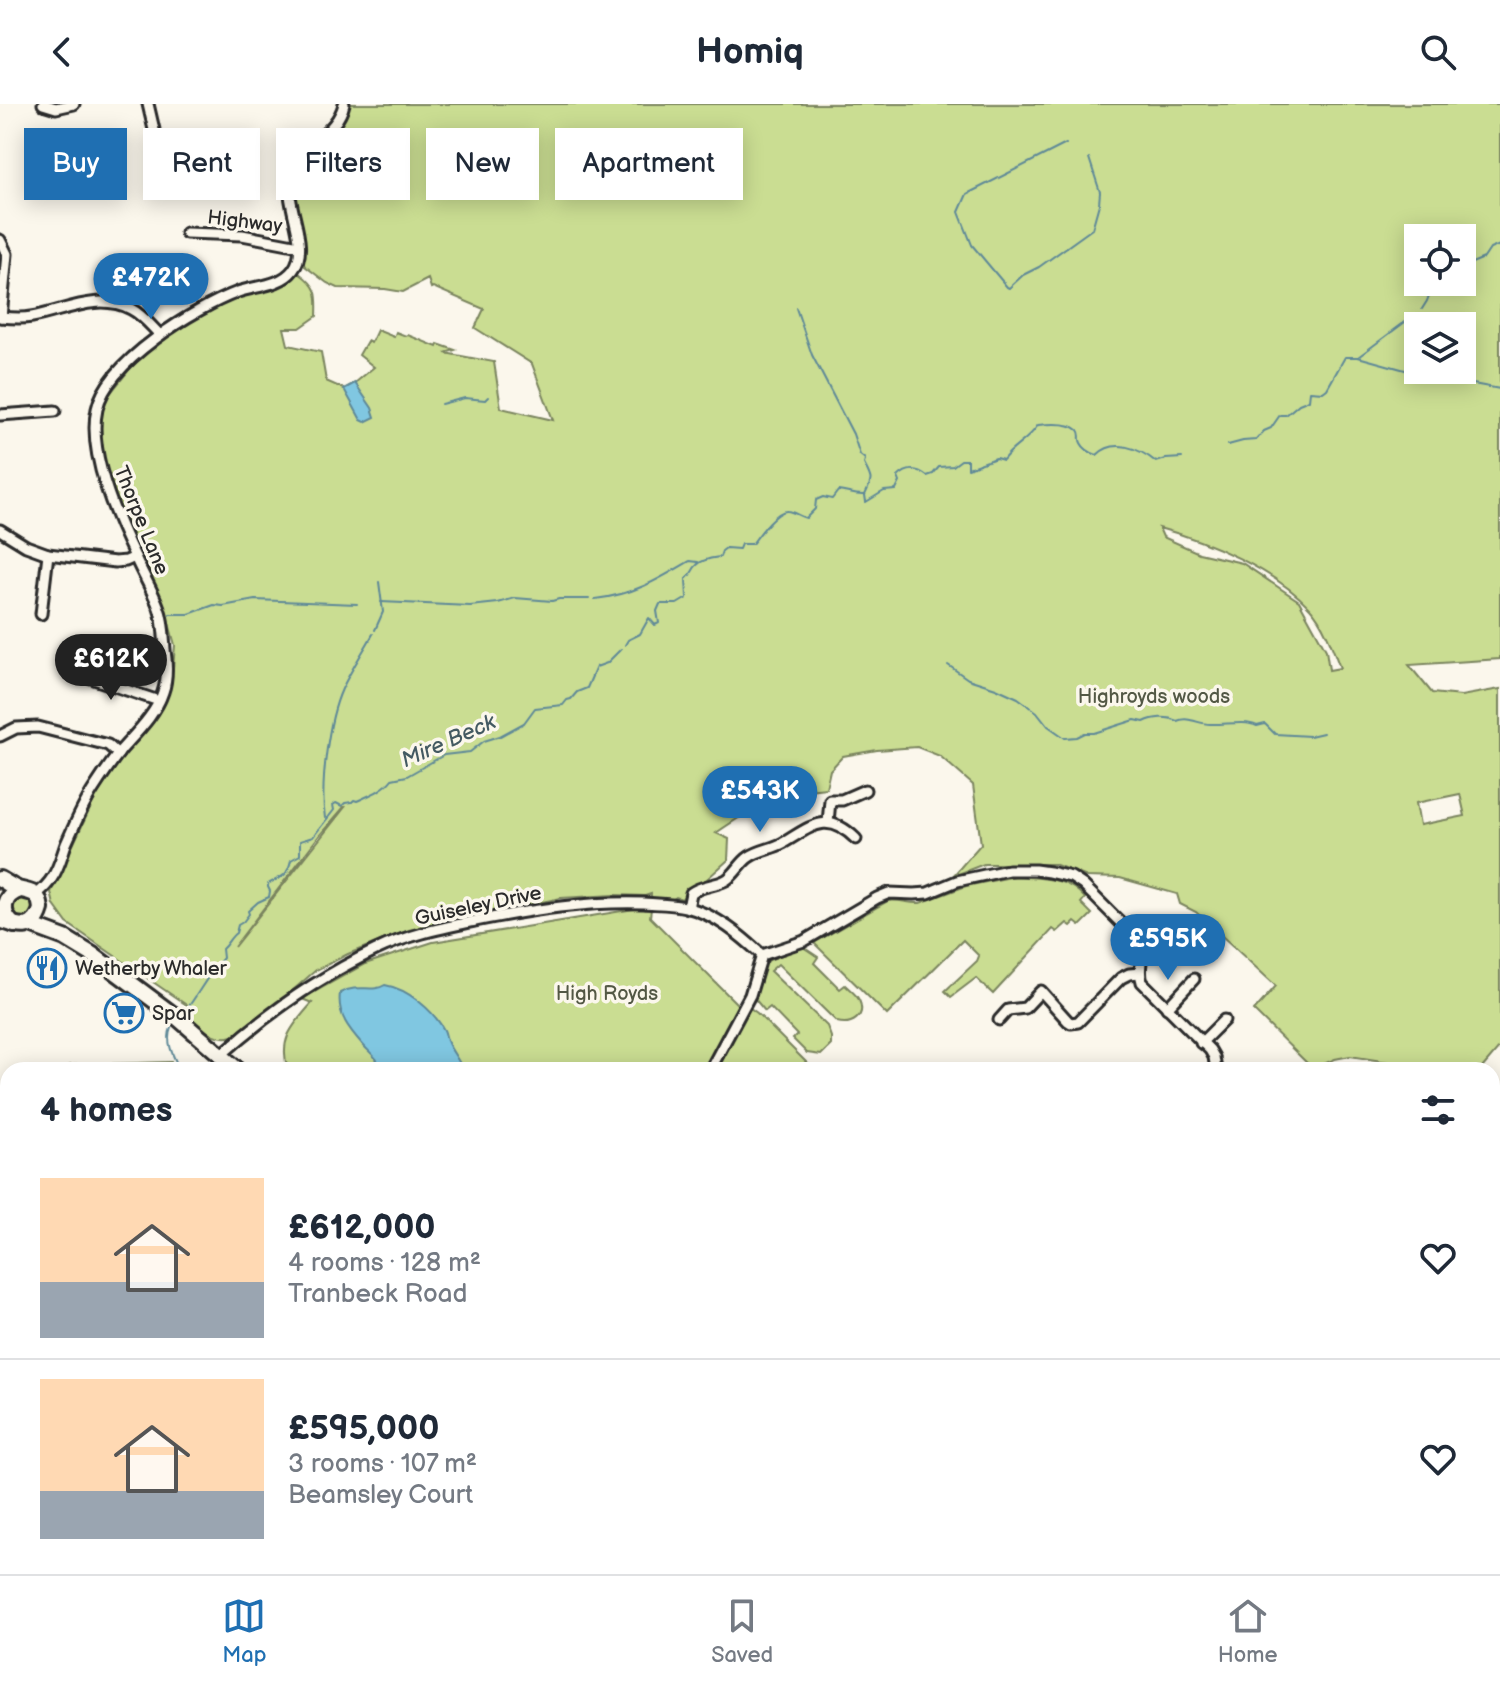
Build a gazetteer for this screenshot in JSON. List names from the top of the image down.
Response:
{
  "streets": {
    "street": ["Highway", "Thorpe Lane", "Guiseley Drive"]
  },
  "crossings": [
    ["Highway", "Thorpe Lane"]
  ],
  "water": ["Mire Beck"],
  "parks": ["Highroyds woods", "High Royds"],
  "places": {
    "restaurant": ["Wetherby Whaler"],
    "supermarket": ["Spar"]
  },
  "page": {
    "header": "Homiq",
    "chip": [
      "Buy",
      "Rent",
      "Filters",
      "New",
      "Apartment"
    ],
    "price": [
      "£472K",
      "£612K",
      "£543K",
      "£595K"
    ],
    "heading": "4 homes",
    "list": [
      {
        "name": "£612,000",
        "note": "4 rooms · 128 m² · Tranbeck Road"
      },
      {
        "name": "£595,000",
        "note": "3 rooms · 107 m² · Beamsley Court"
      }
    ],
    "tabs": ["Map", "Saved", "Home"]
  }
}
